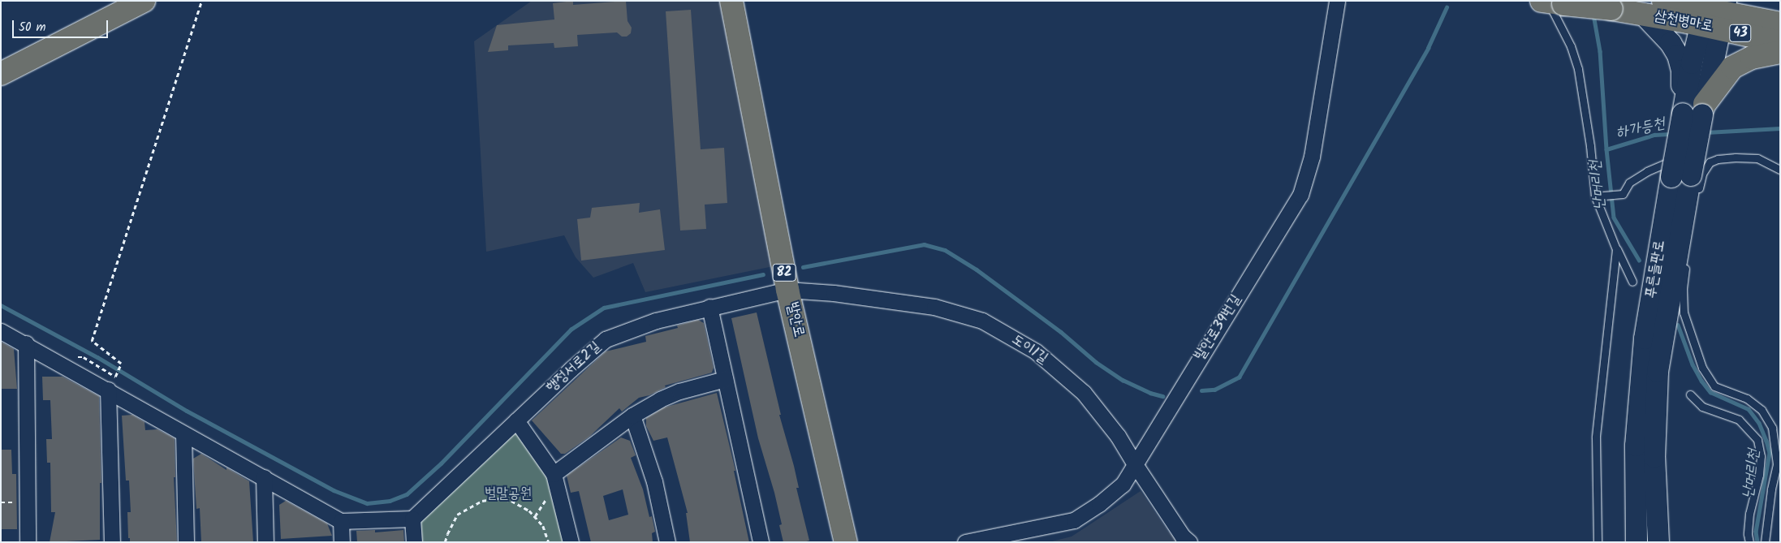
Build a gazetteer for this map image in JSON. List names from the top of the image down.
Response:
{
  "streets": {
    "main road": [
      "삼천병마로",
      "43",
      "푸른들판로",
      "82",
      "발안로"
    ],
    "street": ["발안로39번길", "도이1길", "행정서로2길"]
  },
  "crossings": [
    ["삼천병마로", "푸른들판로"],
    ["발안로", "도이1길"],
    ["발안로", "행정서로2길"],
    ["발안로39번길", "도이1길"],
    ["도이1길", "행정서로2길"]
  ],
  "water": ["하가등천", "난머리천"],
  "parks": ["벌말공원"],
  "scale_bar": "50 m"
}
